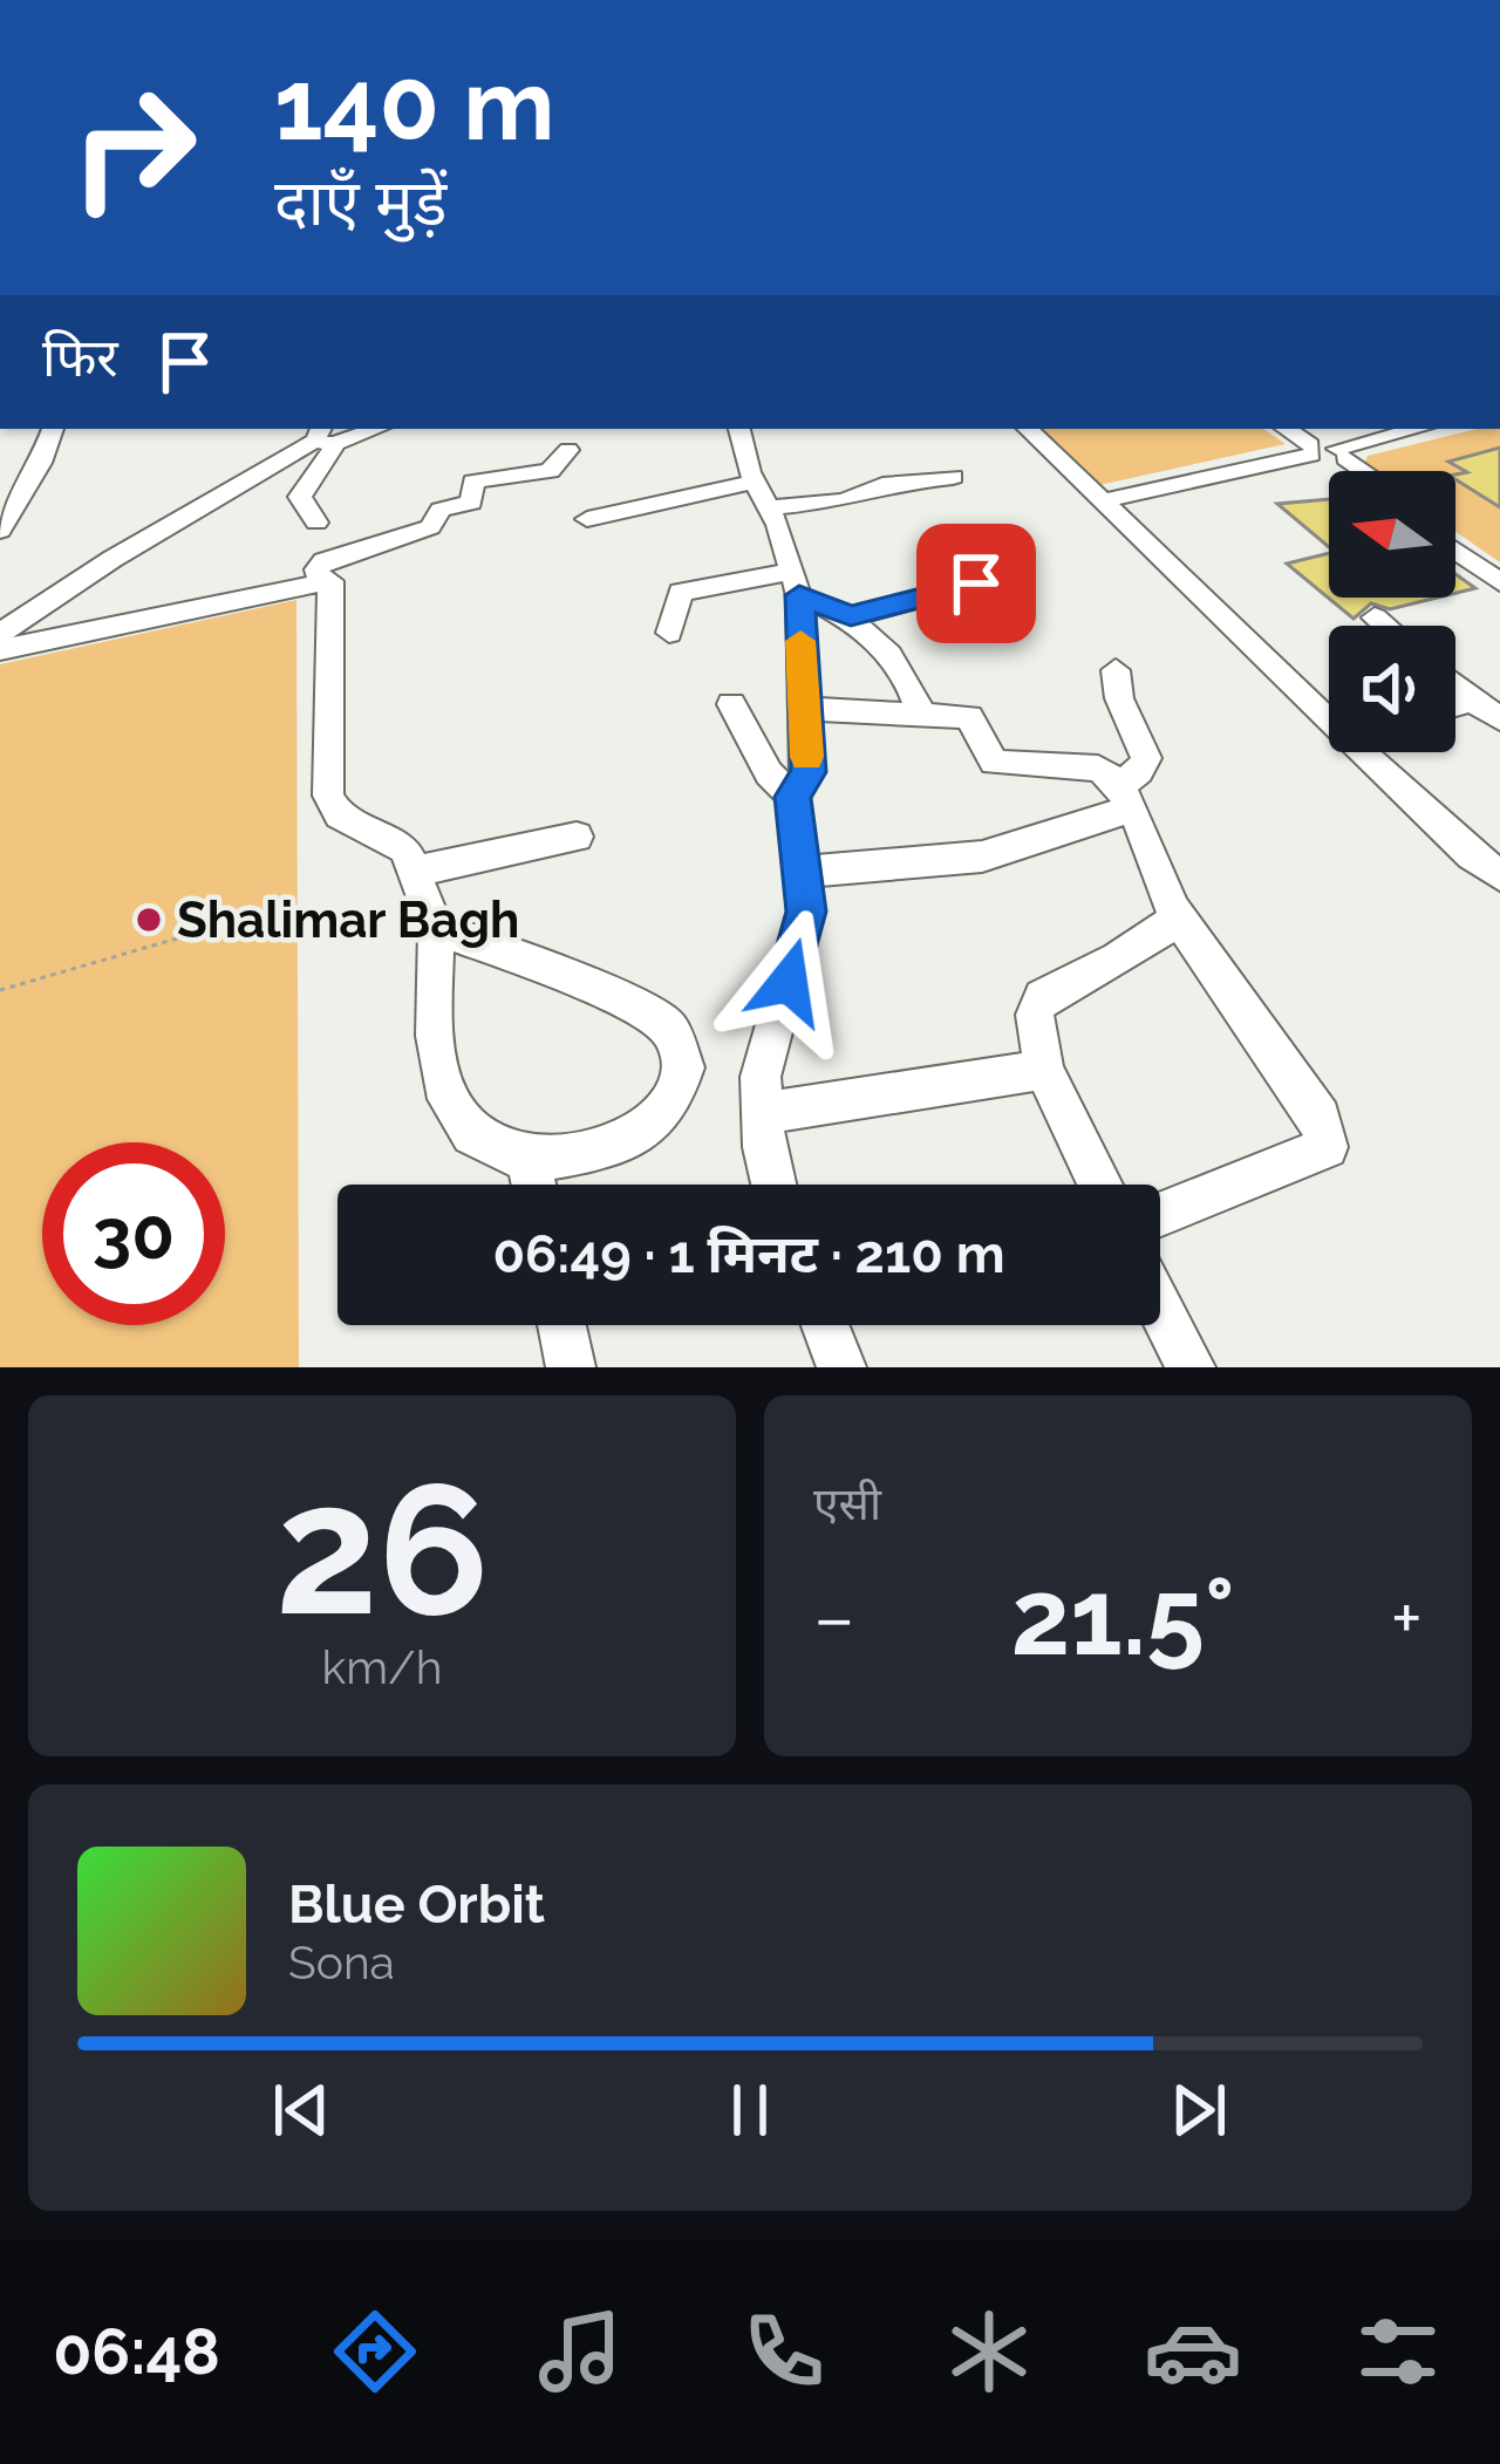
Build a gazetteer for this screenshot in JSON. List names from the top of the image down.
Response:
{
  "places": ["Shalimar Bagh"],
  "north": "left",
  "page": {
    "turn": ["140 m", "दाएँ मुड़ें"],
    "then": "फिर",
    "limit": "30",
    "trip": "06:49 · 1 मिनट · 210 m",
    "tile": [
      ["26", "km/h"],
      "एसी"
    ],
    "heat": ["−", "21.5°", "+"],
    "song": ["Blue Orbit", "Sona"],
    "tabs": "06:48"
  }
}
